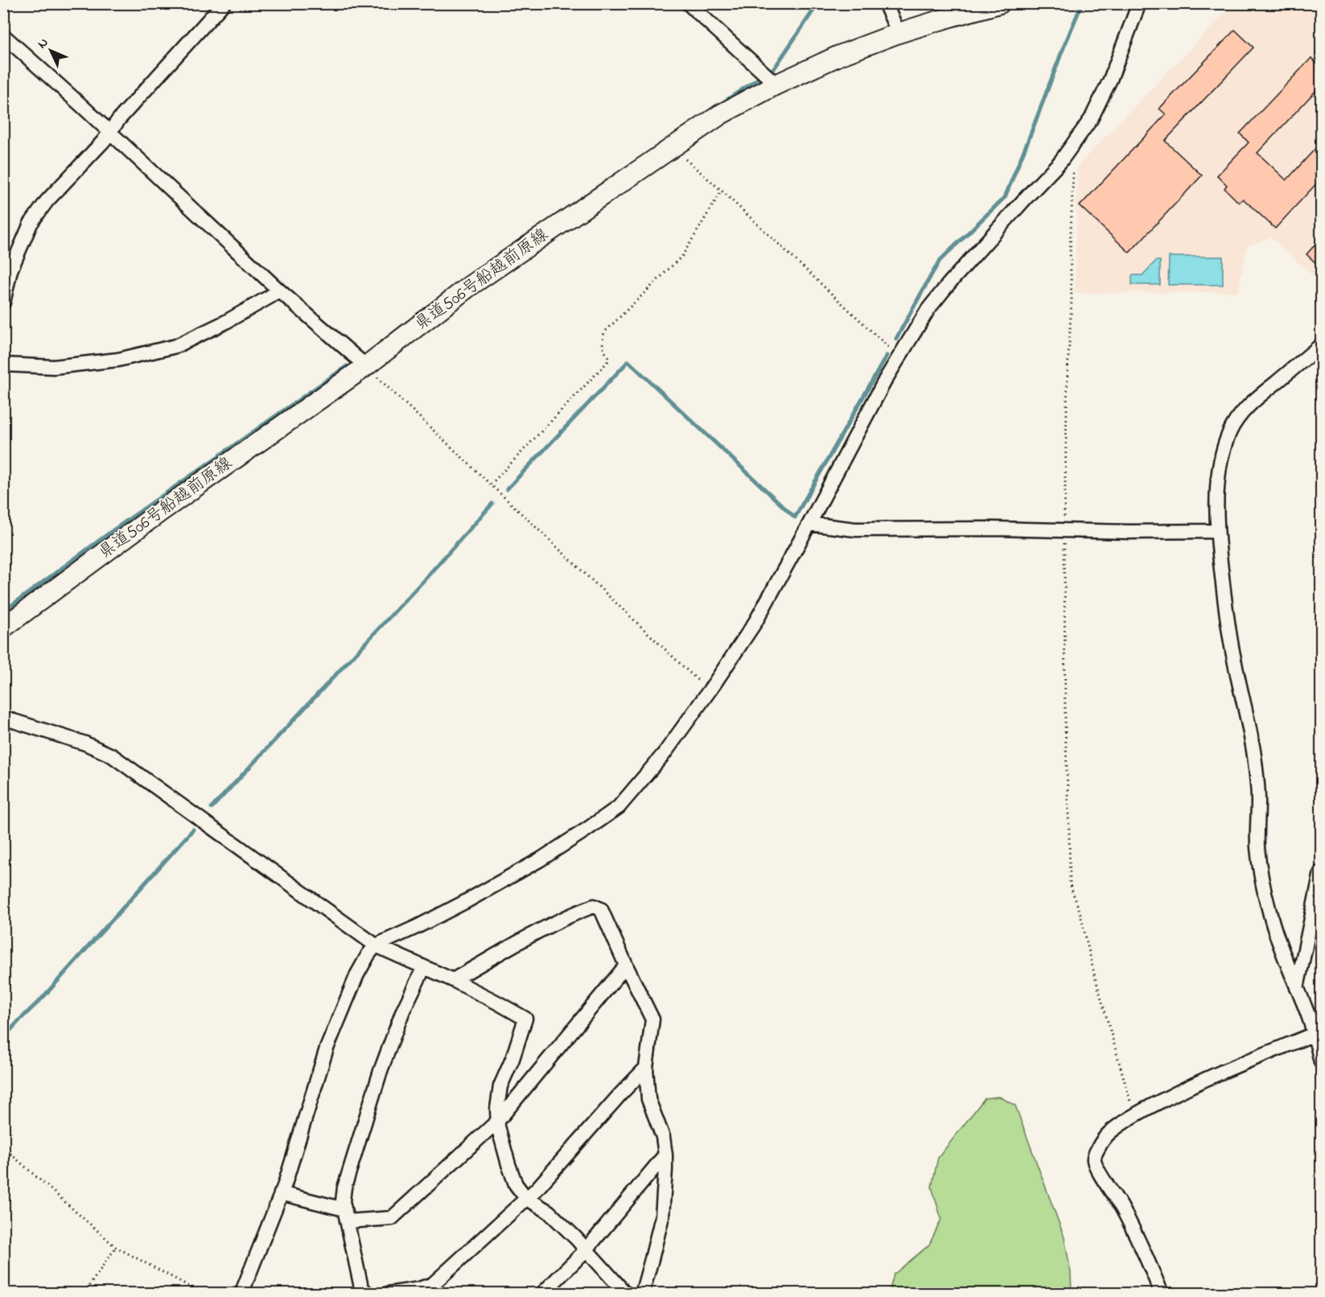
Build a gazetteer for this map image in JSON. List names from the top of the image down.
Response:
{
  "streets": {
    "main road": ["県道506号船越前原線"]
  },
  "north": "top left"
}
